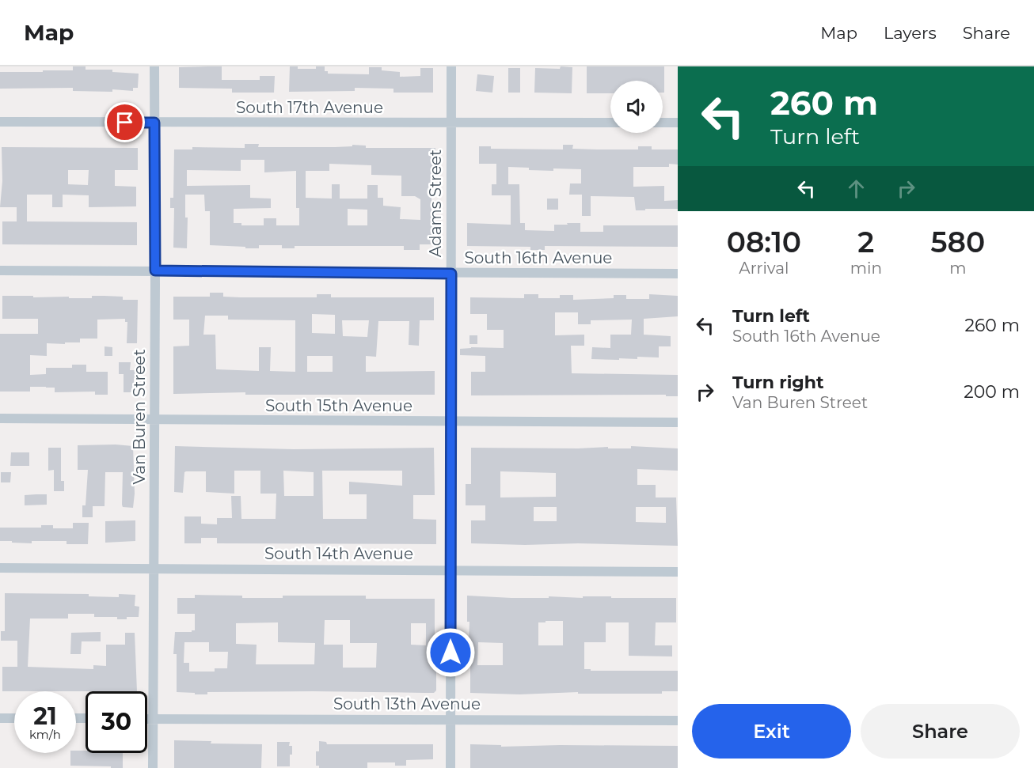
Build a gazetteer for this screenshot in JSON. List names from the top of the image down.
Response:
{
  "streets": {
    "street": [
      "South 17th Avenue",
      "Adams Street",
      "South 16th Avenue",
      "South 15th Avenue",
      "Van Buren Street",
      "South 14th Avenue",
      "South 13th Avenue"
    ]
  },
  "crossings": [
    ["South 17th Avenue", "Adams Street"],
    ["South 17th Avenue", "Van Buren Street"],
    ["Adams Street", "South 16th Avenue"],
    ["Adams Street", "South 15th Avenue"],
    ["Adams Street", "South 14th Avenue"],
    ["Adams Street", "South 13th Avenue"],
    ["South 16th Avenue", "Van Buren Street"],
    ["South 15th Avenue", "Van Buren Street"],
    ["Van Buren Street", "South 14th Avenue"],
    ["Van Buren Street", "South 13th Avenue"]
  ],
  "page": {
    "header": "Map",
    "nav": ["Map", "Layers", "Share"],
    "turn": ["260 m", "Turn left"],
    "eta": [
      "08:10",
      "Arrival",
      "2",
      "min",
      "580",
      "m"
    ],
    "list": [
      {
        "name": "Turn left",
        "note": "South 16th Avenue",
        "value": "260 m"
      },
      {
        "name": "Turn right",
        "note": "Van Buren Street",
        "value": "200 m"
      }
    ],
    "speed": "21 km/h",
    "limit": "30",
    "buttons": ["Exit", "Share"]
  }
}
